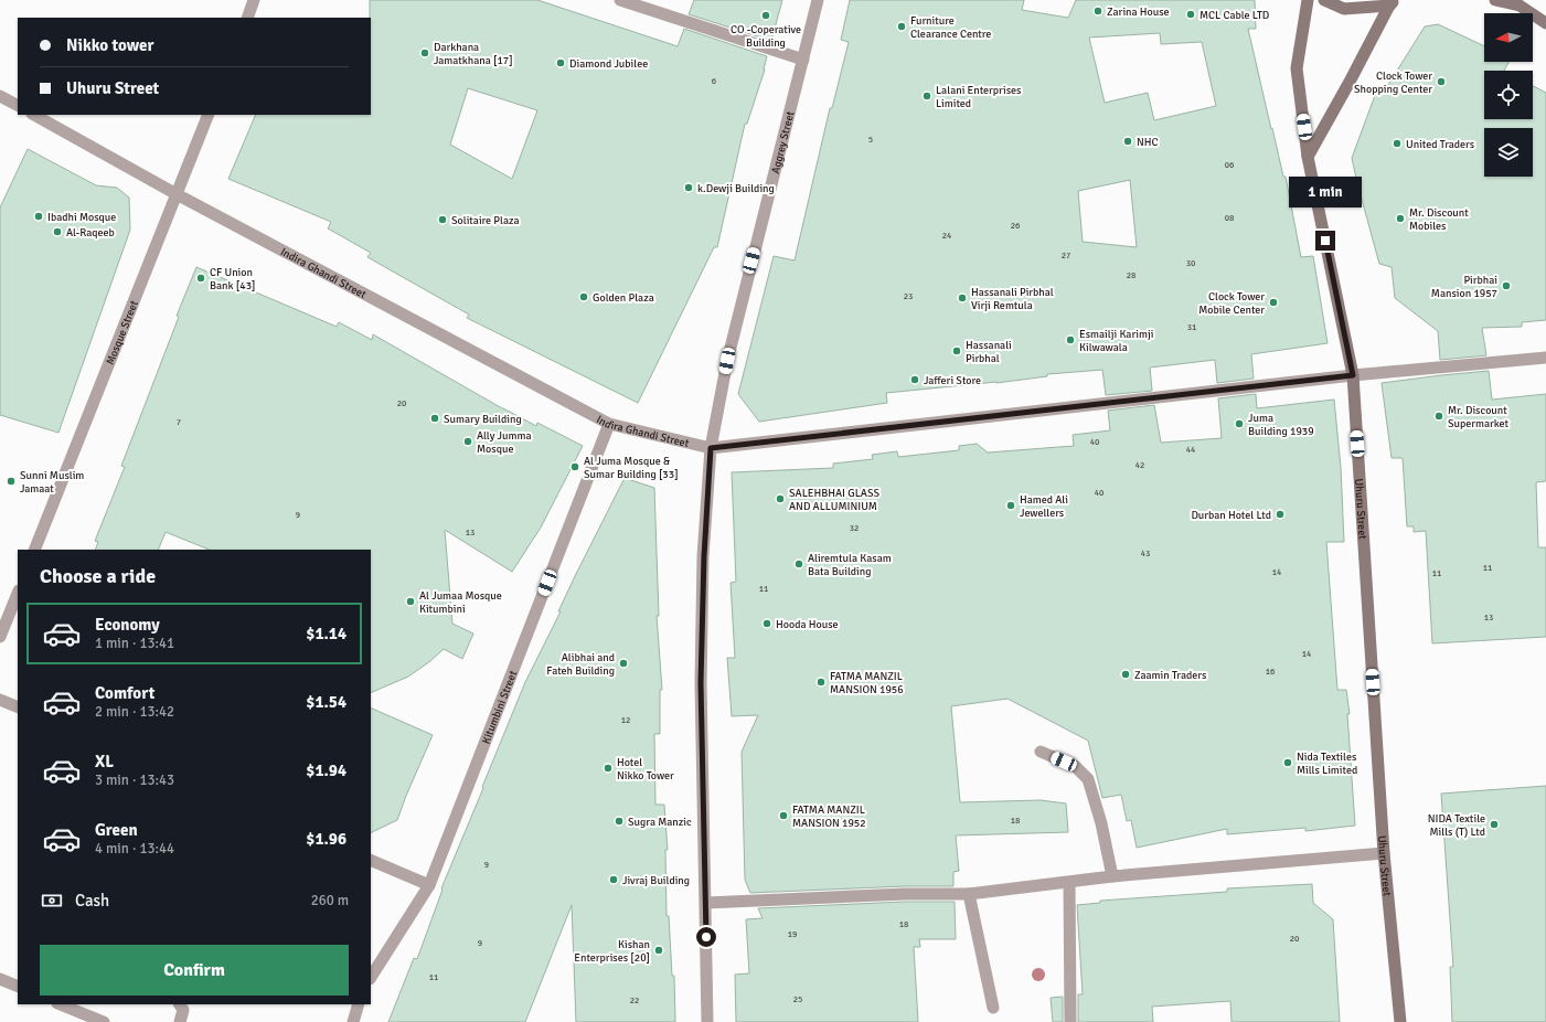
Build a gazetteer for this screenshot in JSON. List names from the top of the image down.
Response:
{
  "streets": {
    "main road": ["Uhuru Street"],
    "street": [
      "Aggrey Street",
      "Indira Ghandi Street",
      "Mosque Street",
      "Kitumbini Street"
    ]
  },
  "crossings": [
    ["Aggrey Street", "Indira Ghandi Street"],
    ["Indira Ghandi Street", "Mosque Street"],
    ["Indira Ghandi Street", "Uhuru Street"],
    ["Indira Ghandi Street", "Kitumbini Street"]
  ],
  "places": [
    "Zarina House",
    "MCL Cable LTD",
    "CO -Coperative Building",
    "Furniture Clearance Centre",
    "Darkhana Jamatkhana [17]",
    "Diamond Jubilee",
    "Clock Tower Shopping Center",
    "Lalani Enterprises Limited",
    "NHC",
    "United Traders",
    "k.Dewji Building",
    "Ibadhi Mosque",
    "Mr. Discount Mobiles",
    "Solitaire Plaza",
    "Al-Raqeeb",
    "CF Union Bank [43]",
    "Pirbhai Mansion 1957",
    "Golden Plaza",
    "Hassanali Pirbhal Virji Remtula",
    "Clock Tower Mobile Center",
    "Esmailji Karimji Kilwawala",
    "Hassanali Pirbhal",
    "Jafferi Store",
    "Mr. Discount Supermarket",
    "Sumary Building",
    "Juma Building 1939",
    "Ally Jumma Mosque",
    "Al Juma Mosque & Sumar Building [33]",
    "Sunni Muslim Jamaat",
    "SALEHBHAI GLASS AND ALLUMINIUM",
    "Hamed Ali Jewellers",
    "Durban Hotel Ltd",
    "Aliremtula Kasam Bata Building",
    "Al Jumaa Mosque Kitumbini",
    "Hooda House",
    "Alibhai and Fateh Building",
    "Zaamin Traders",
    "FATMA MANZIL MANSION 1956",
    "Nida Textiles Mills Limited",
    "Hotel Nikko Tower",
    "FATMA MANZIL MANSION 1952",
    "Sugra Manzic",
    "NIDA Textile Mills (T) Ltd",
    "Jivraj Building",
    "Kishan Enterprises [20]"
  ],
  "house_numbers": [
    "6",
    "5",
    "06",
    "08",
    "26",
    "24",
    "27",
    "30",
    "28",
    "23",
    "31",
    "20",
    "7",
    "40",
    "44",
    "42",
    "40",
    "9",
    "32",
    "13",
    "43",
    "11",
    "14",
    "11",
    "11",
    "13",
    "14",
    "16",
    "12",
    "18",
    "9",
    "18",
    "19",
    "20",
    "9",
    "11",
    "25",
    "22"
  ],
  "north": "left",
  "page": {
    "banner": ["Nikko tower", "Uhuru Street"],
    "bubble": "1 min",
    "heading": "Choose a ride",
    "list": [
      {
        "name": "Economy",
        "note": "1 min · 13:41",
        "value": "$1.14"
      },
      {
        "name": "Comfort",
        "note": "2 min · 13:42",
        "value": "$1.54"
      },
      {
        "name": "XL",
        "note": "3 min · 13:43",
        "value": "$1.94"
      },
      {
        "name": "Green",
        "note": "4 min · 13:44",
        "value": "$1.96"
      }
    ],
    "pay": ["Cash", "260 m"],
    "buttons": "Confirm"
  }
}
